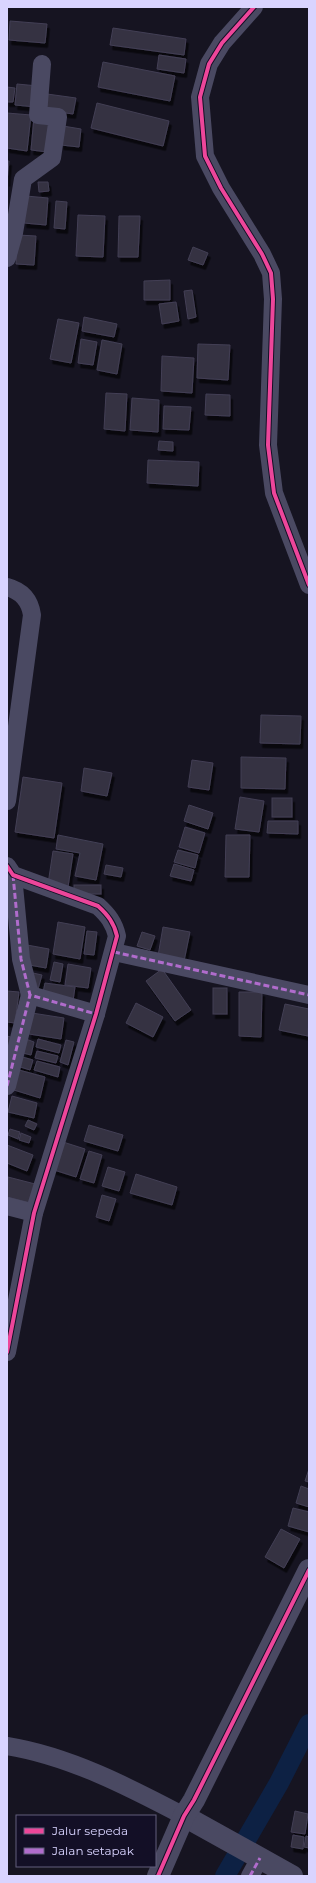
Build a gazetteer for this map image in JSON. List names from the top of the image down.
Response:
{
  "legend": ["Jalur sepeda", "Jalan setapak"]
}
